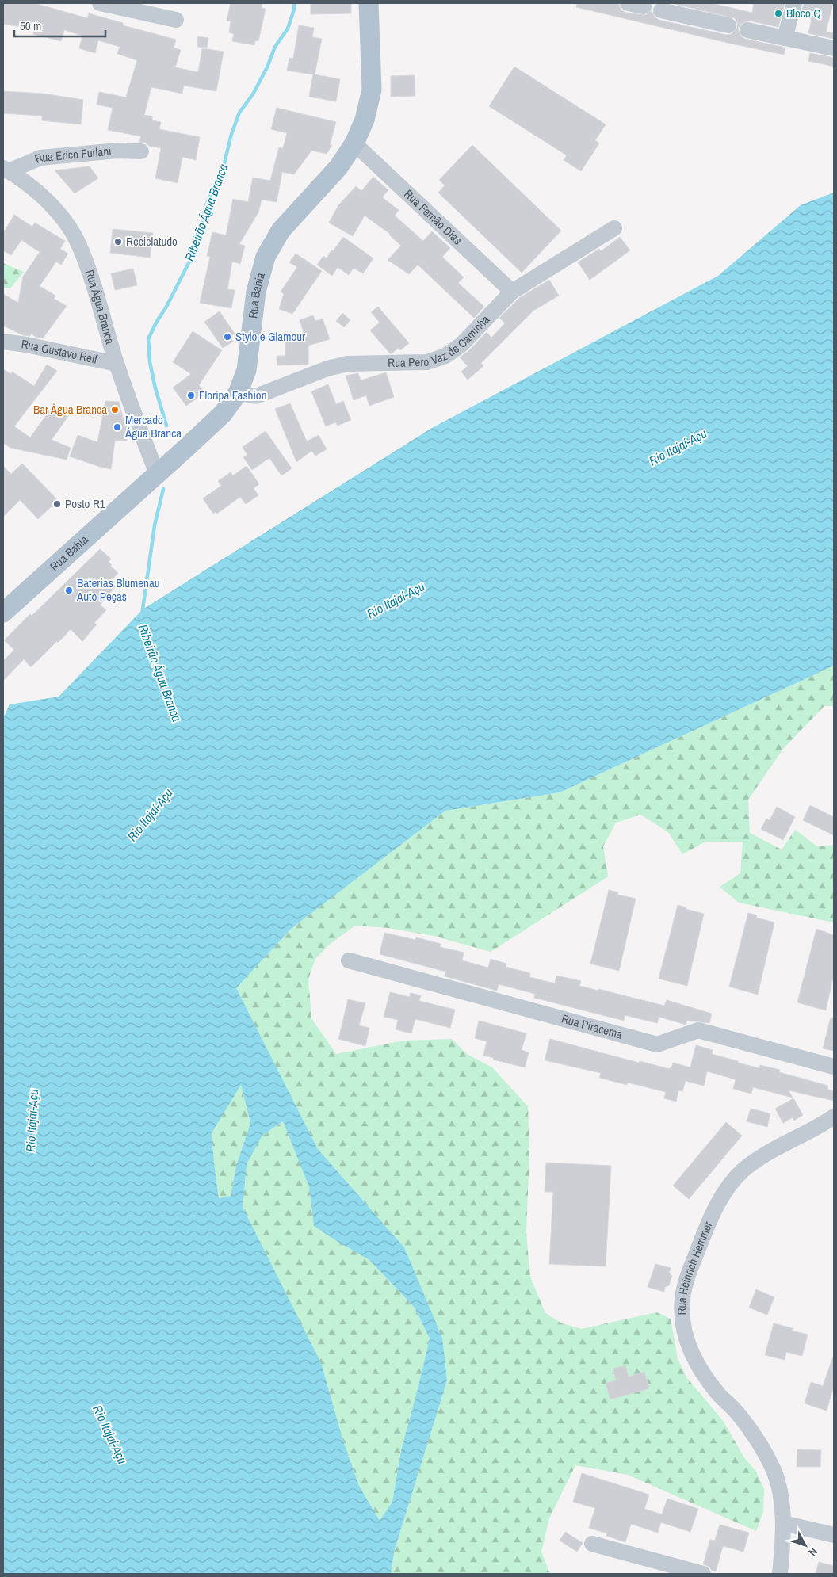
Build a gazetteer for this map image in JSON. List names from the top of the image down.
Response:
{
  "streets": {
    "main road": ["Rua Bahia"],
    "street": [
      "Rua Erico Furlani",
      "Rua Fernão Dias",
      "Rua Água Branca",
      "Rua Pero Vaz de Caminha",
      "Rua Gustavo Reif",
      "Rua Piracema",
      "Rua Heinrich Hemmer"
    ]
  },
  "crossings": [
    ["Rua Erico Furlani", "Rua Água Branca"],
    ["Rua Fernão Dias", "Rua Bahia"],
    ["Rua Fernão Dias", "Rua Pero Vaz de Caminha"],
    ["Rua Bahia", "Rua Água Branca"],
    ["Rua Bahia", "Rua Pero Vaz de Caminha"],
    ["Rua Água Branca", "Rua Gustavo Reif"]
  ],
  "water": ["Ribeirão Água Branca", "Rio Itajaí-Açu"],
  "places": [
    "Bloco Q",
    "Reciclatudo",
    "Stylo e Glamour",
    "Floripa Fashion",
    "Bar Água Branca",
    "Mercado Água Branca",
    "Posto R1",
    "Baterias Blumenau Auto Peças"
  ],
  "scale_bar": "50 m",
  "north": "bottom right"
}
